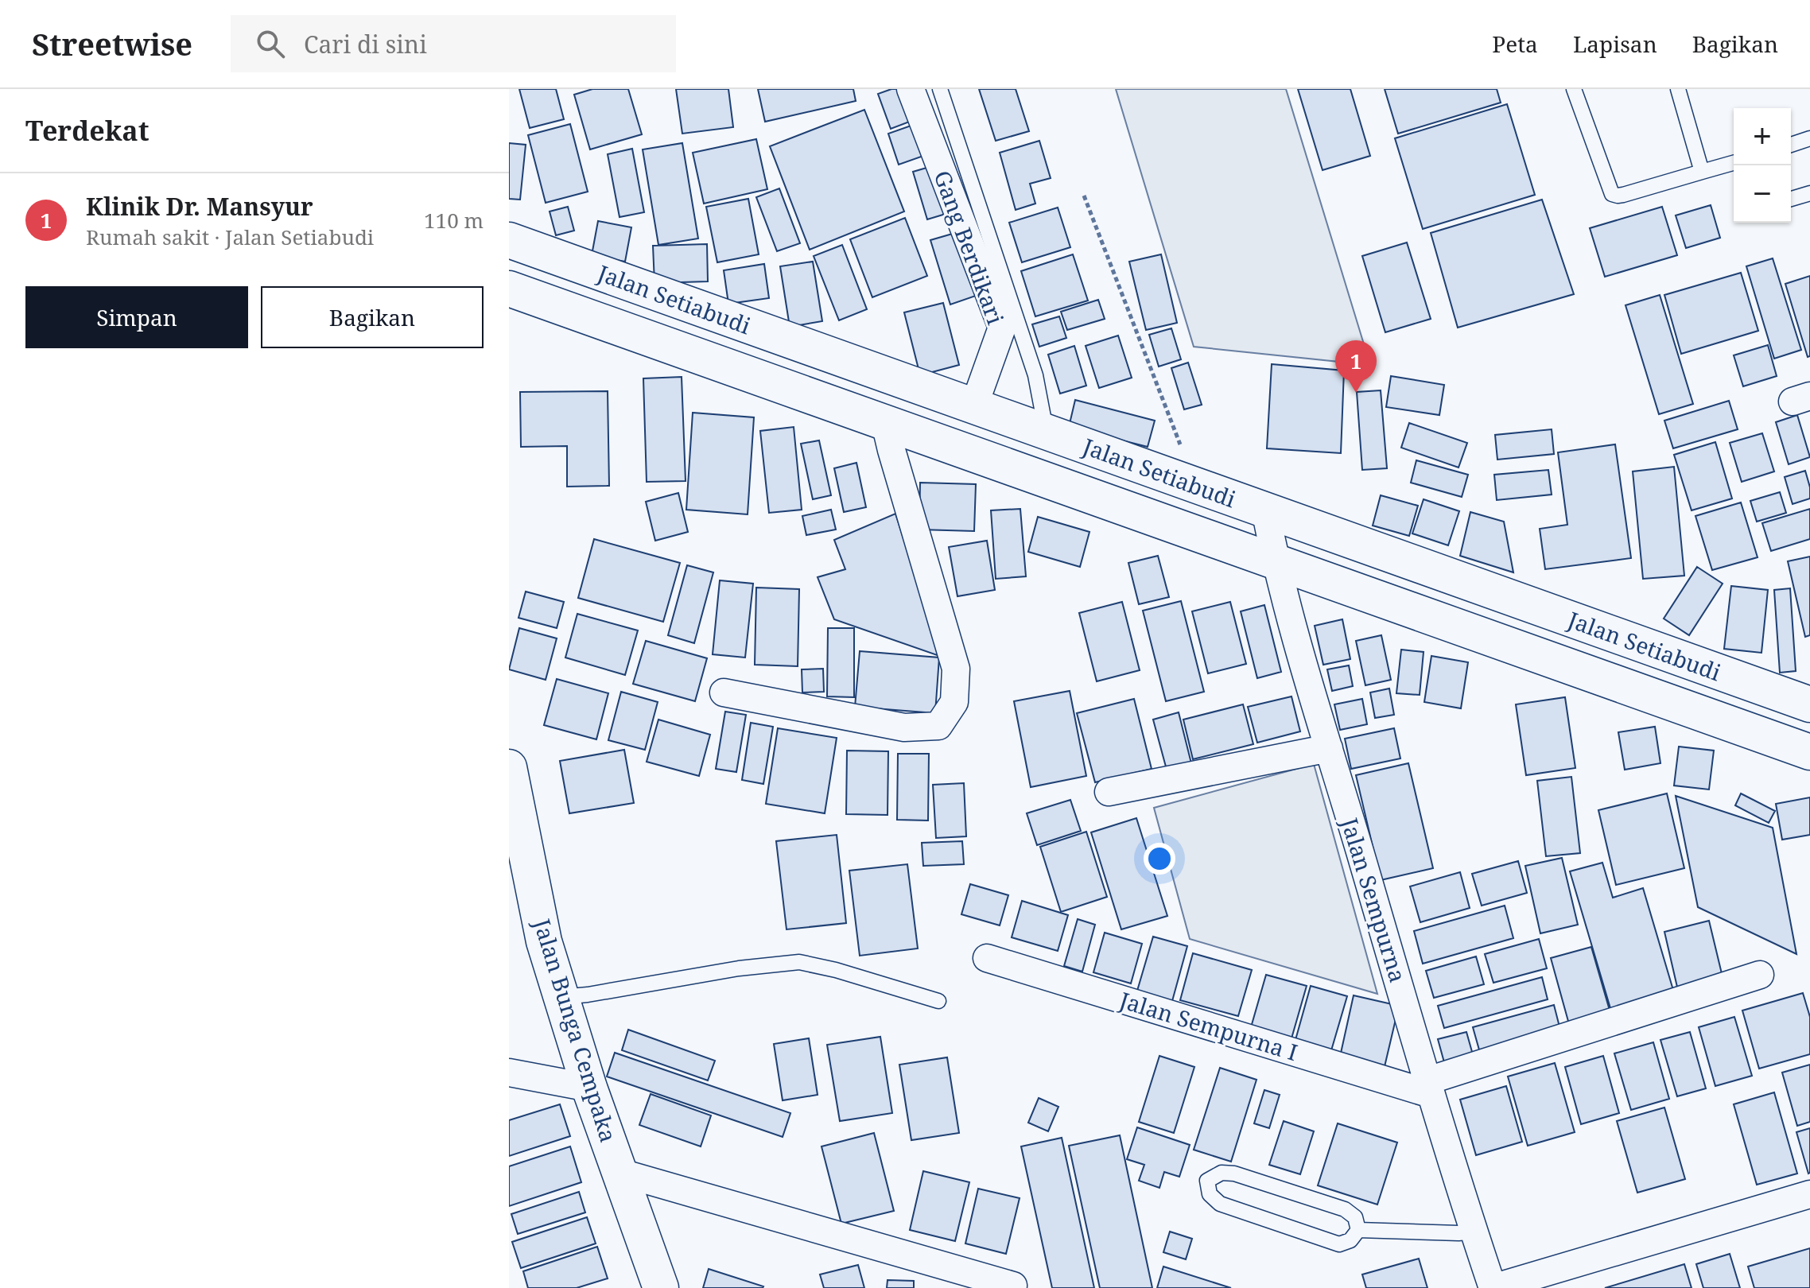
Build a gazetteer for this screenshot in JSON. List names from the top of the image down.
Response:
{
  "streets": {
    "main road": ["Jalan Setiabudi", "Jalan Bunga Cempaka"],
    "street": ["Gang Berdikari", "Jalan Sempurna", "Jalan Sempurna I"]
  },
  "crossings": [
    ["Gang Berdikari", "Jalan Setiabudi"],
    ["Jalan Setiabudi", "Jalan Sempurna"],
    ["Jalan Sempurna", "Jalan Sempurna I"]
  ],
  "page": {
    "header": "Streetwise",
    "search": "Cari di sini",
    "nav": ["Peta", "Lapisan", "Bagikan"],
    "heading": "Terdekat",
    "map_buttons": ["+", "−"],
    "list": [
      {
        "mark": "1",
        "name": "Klinik Dr. Mansyur",
        "note": "Rumah sakit · Jalan Setiabudi",
        "value": "110 m"
      }
    ],
    "buttons": ["Simpan", "Bagikan"],
    "pins": "1"
  }
}
